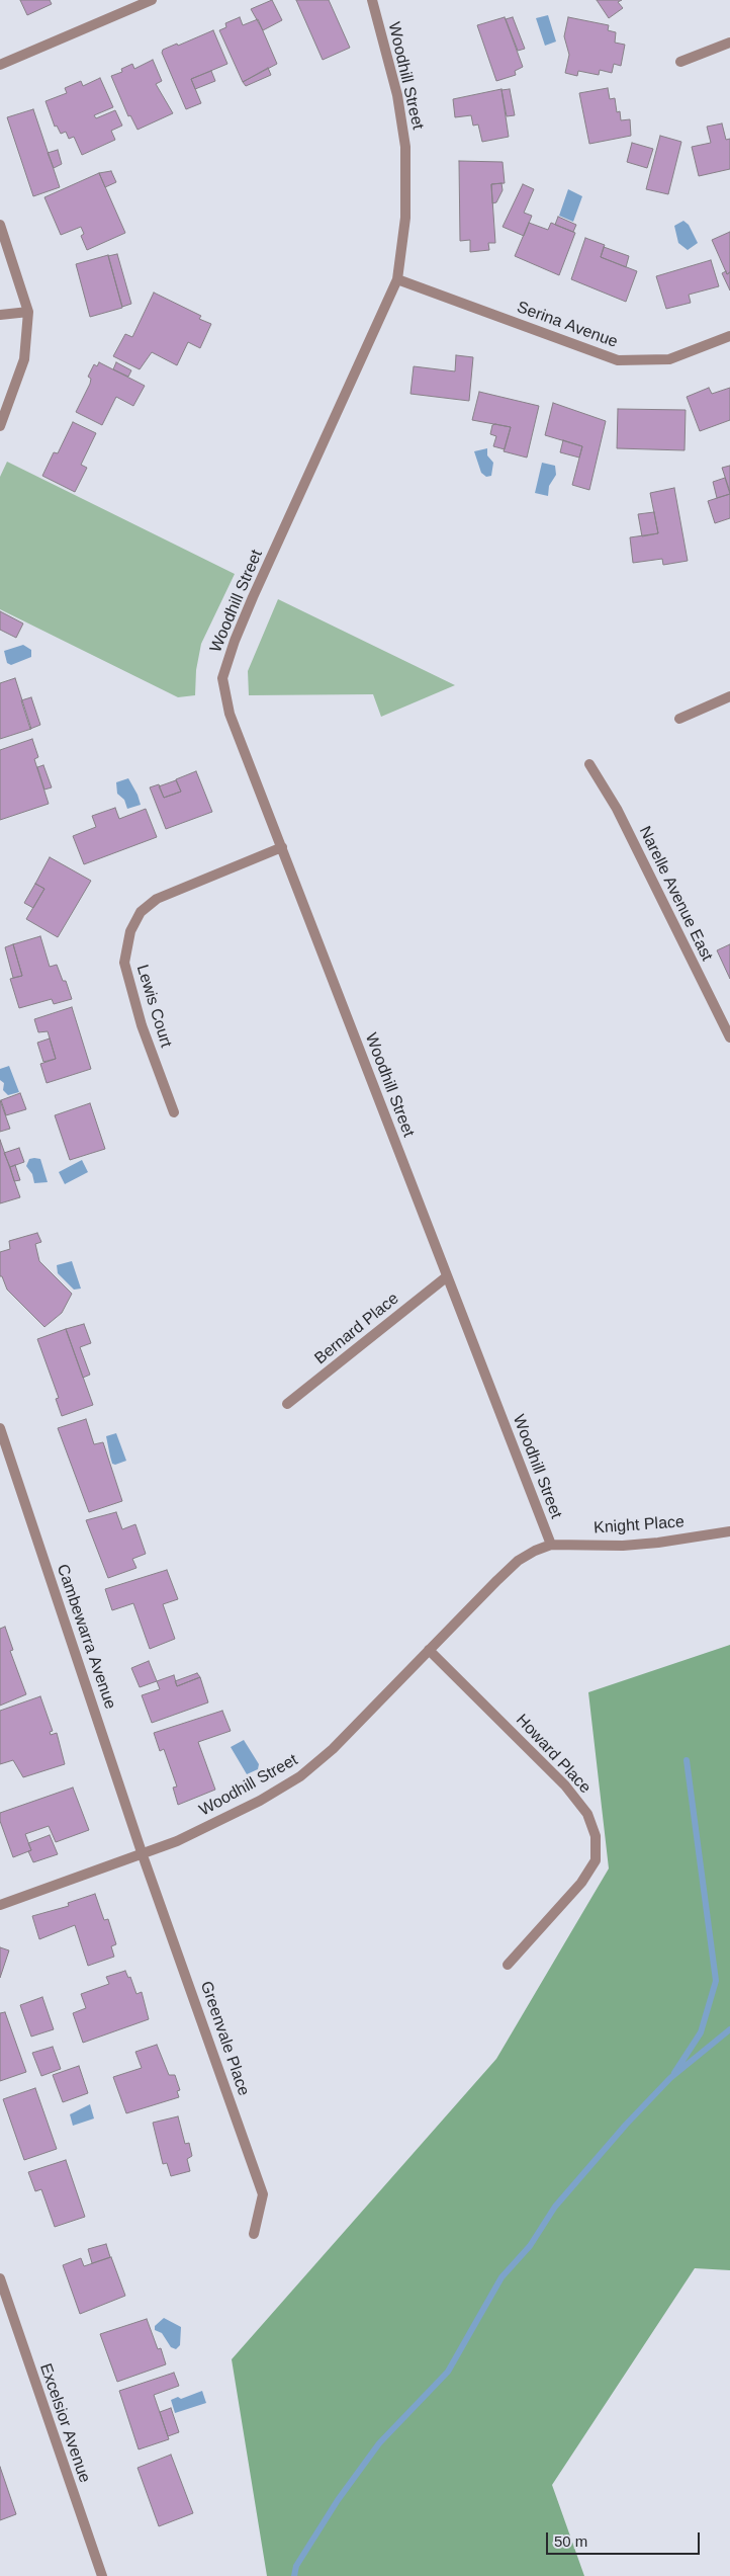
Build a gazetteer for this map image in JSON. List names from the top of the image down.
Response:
{
  "streets": {
    "street": [
      "Woodhill Street",
      "Serina Avenue",
      "Narelle Avenue East",
      "Lewis Court",
      "Bernard Place",
      "Knight Place",
      "Cambewarra Avenue",
      "Howard Place",
      "Greenvale Place",
      "Excelsior Avenue"
    ]
  },
  "crossings": [
    ["Woodhill Street", "Serina Avenue"],
    ["Woodhill Street", "Lewis Court"],
    ["Woodhill Street", "Bernard Place"],
    ["Woodhill Street", "Knight Place"],
    ["Woodhill Street", "Cambewarra Avenue"],
    ["Woodhill Street", "Howard Place"],
    ["Woodhill Street", "Greenvale Place"],
    ["Cambewarra Avenue", "Greenvale Place"]
  ],
  "scale_bar": "50 m"
}
